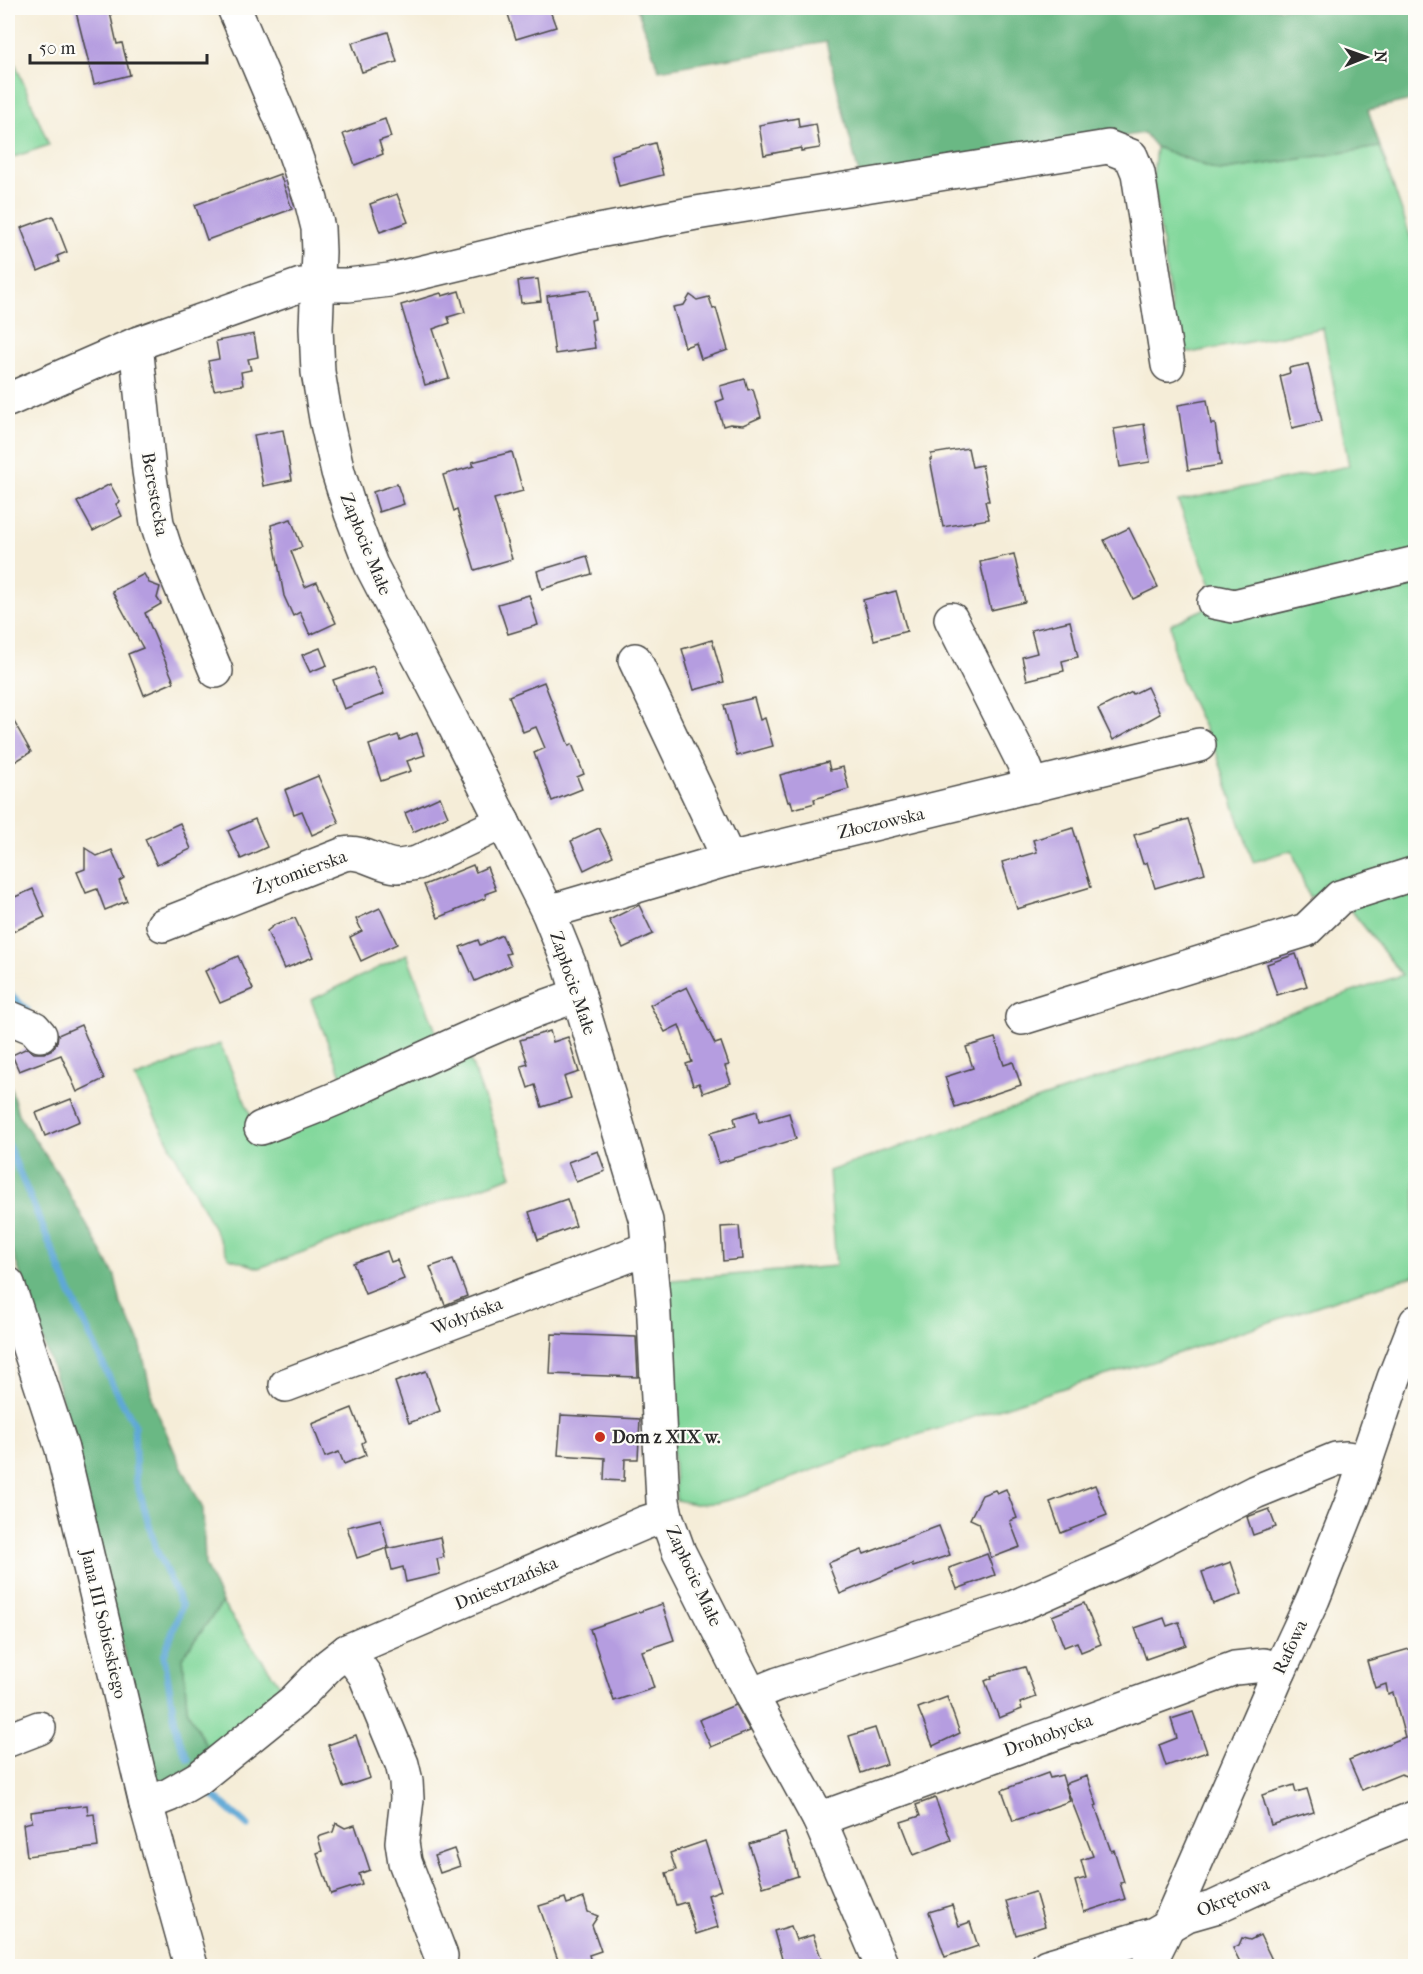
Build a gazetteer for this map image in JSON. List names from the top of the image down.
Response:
{
  "streets": {
    "street": [
      "Berestecka",
      "Zapłocie Małe",
      "Złoczowska",
      "Żytomierska",
      "Wołyńska",
      "Dniestrzańska",
      "Jana III Sobieskiego",
      "Rafowa",
      "Drohobycka",
      "Okrętowa"
    ]
  },
  "crossings": [
    ["Zapłocie Małe", "Złoczowska"],
    ["Zapłocie Małe", "Żytomierska"],
    ["Zapłocie Małe", "Wołyńska"],
    ["Zapłocie Małe", "Dniestrzańska"],
    ["Zapłocie Małe", "Drohobycka"],
    ["Dniestrzańska", "Jana III Sobieskiego"],
    ["Rafowa", "Drohobycka"],
    ["Rafowa", "Okrętowa"]
  ],
  "places": ["Dom z XIX w."],
  "scale_bar": "50 m",
  "north": "right"
}
